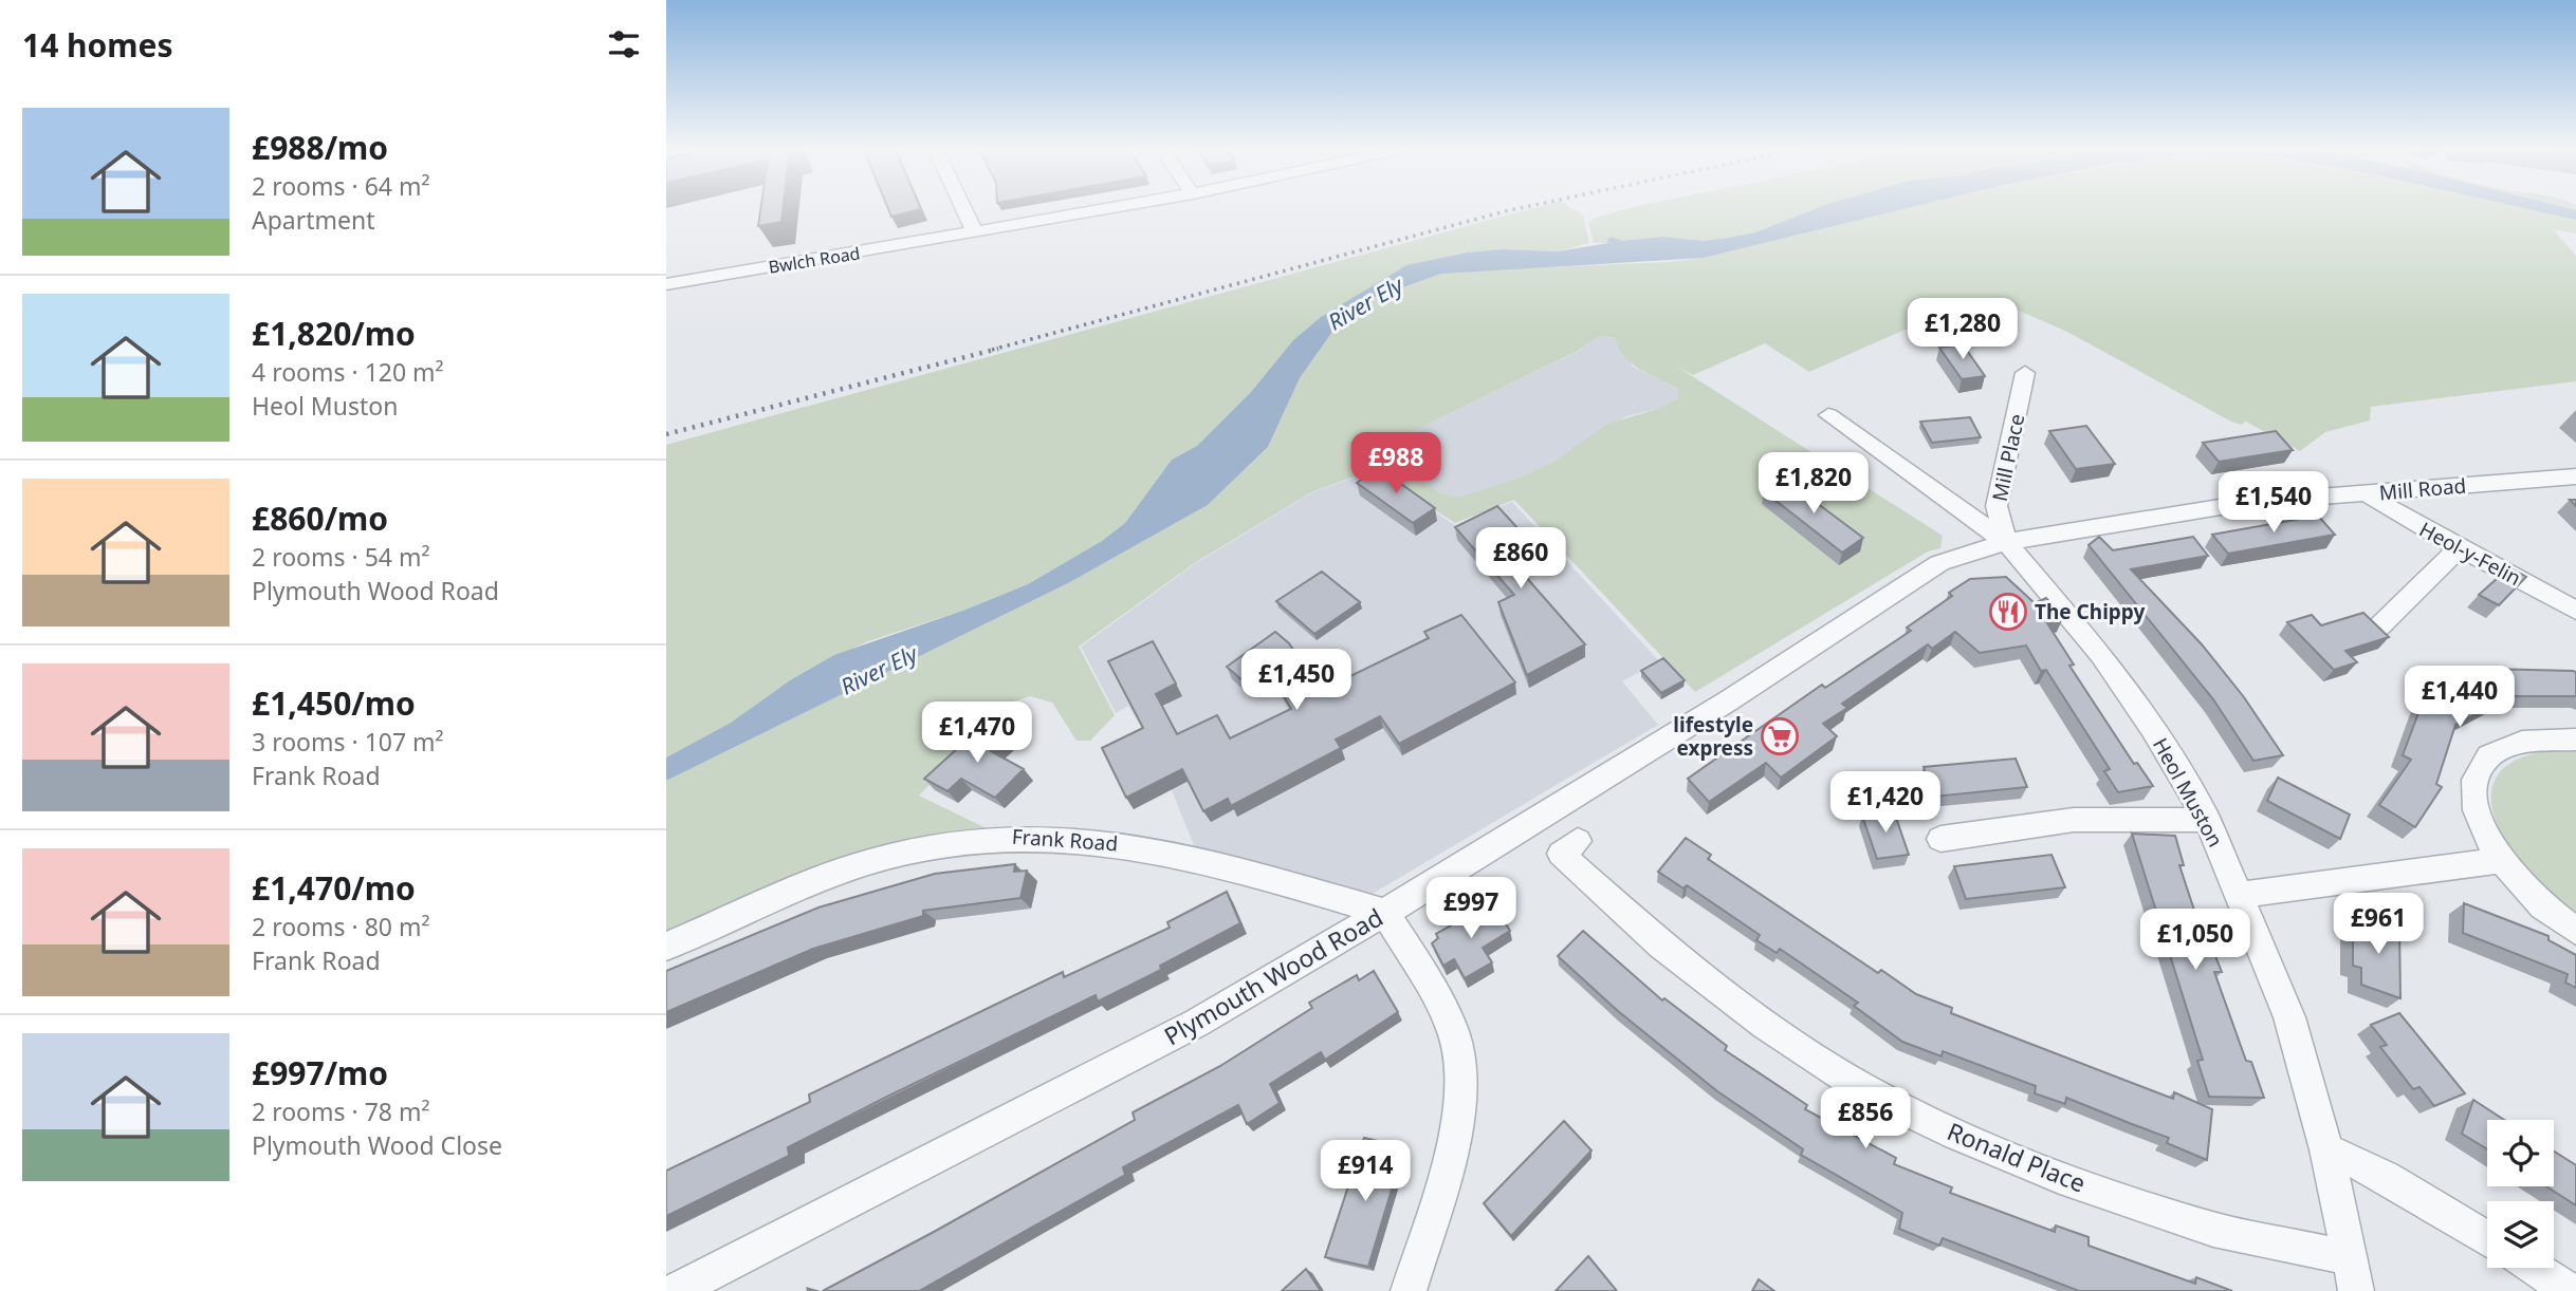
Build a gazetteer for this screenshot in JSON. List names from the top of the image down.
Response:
{
  "streets": {
    "street": [
      "Bwlch Road",
      "Mill Place",
      "Mill Road",
      "Heol-y-Felin",
      "Heol Muston",
      "Frank Road",
      "Plymouth Wood Road",
      "Ronald Place"
    ]
  },
  "crossings": [
    ["Mill Place", "Mill Road"],
    ["Mill Place", "Heol Muston"],
    ["Mill Place", "Plymouth Wood Road"],
    ["Mill Road", "Heol-y-Felin"],
    ["Mill Road", "Heol Muston"],
    ["Mill Road", "Plymouth Wood Road"],
    ["Heol Muston", "Plymouth Wood Road"],
    ["Heol Muston", "Ronald Place"],
    ["Frank Road", "Plymouth Wood Road"]
  ],
  "water": ["River Ely"],
  "places": {
    "restaurant": ["The Chippy"],
    "supermarket": ["lifestyle express"]
  },
  "page": {
    "heading": "14 homes",
    "list": [
      {
        "name": "£988/mo",
        "note": "2 rooms · 64 m² · Apartment"
      },
      {
        "name": "£1,820/mo",
        "note": "4 rooms · 120 m² · Heol Muston"
      },
      {
        "name": "£860/mo",
        "note": "2 rooms · 54 m² · Plymouth Wood Road"
      },
      {
        "name": "£1,450/mo",
        "note": "3 rooms · 107 m² · Frank Road"
      },
      {
        "name": "£1,470/mo",
        "note": "2 rooms · 80 m² · Frank Road"
      },
      {
        "name": "£997/mo",
        "note": "2 rooms · 78 m² · Plymouth Wood Close"
      }
    ],
    "price": [
      "£1,280",
      "£988",
      "£1,820",
      "£1,540",
      "£860",
      "£1,450",
      "£1,440",
      "£1,470",
      "£1,420",
      "£997",
      "£961",
      "£1,050",
      "£856",
      "£914"
    ]
  }
}
